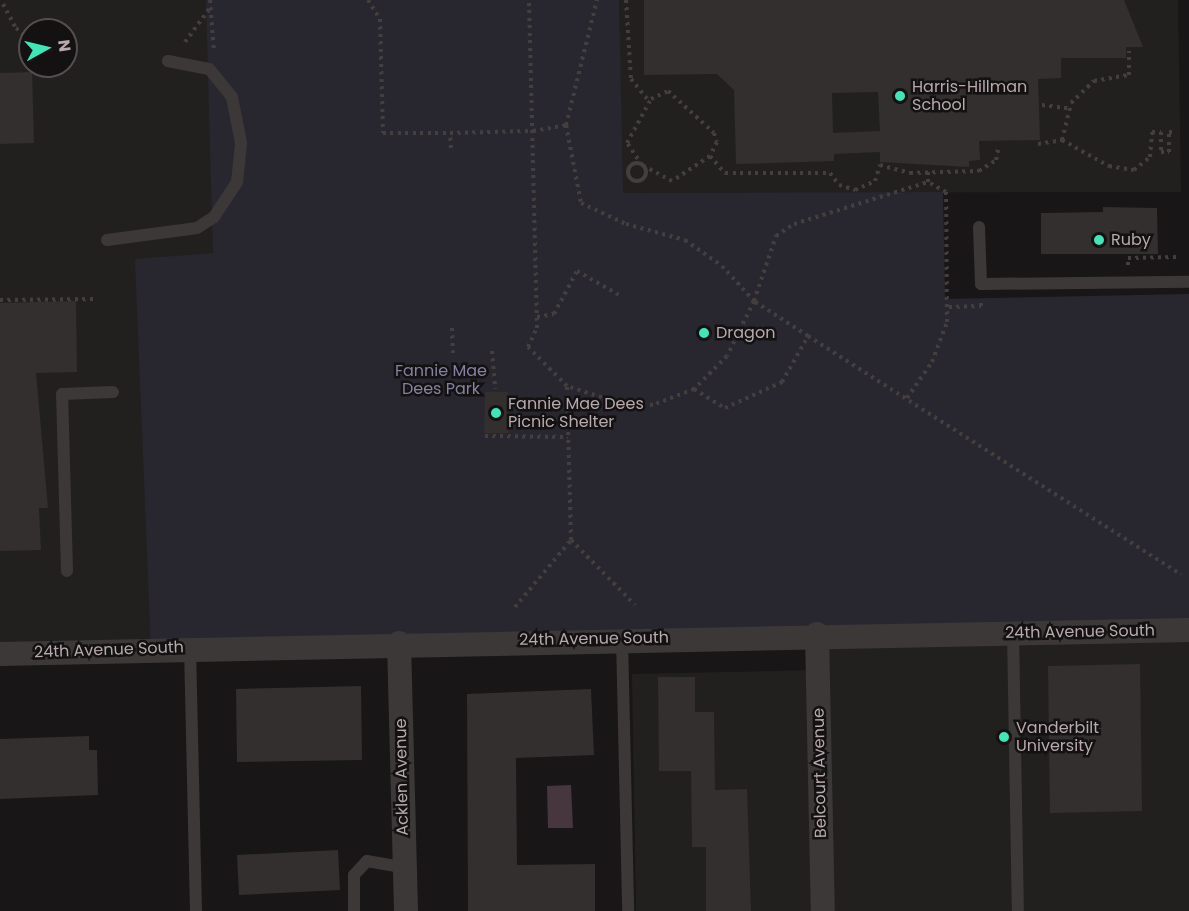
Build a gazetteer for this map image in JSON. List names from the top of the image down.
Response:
{
  "streets": {
    "street": ["24th Avenue South", "Belcourt Avenue", "Acklen Avenue"]
  },
  "crossings": [
    ["24th Avenue South", "Belcourt Avenue"],
    ["24th Avenue South", "Acklen Avenue"]
  ],
  "parks": ["Fannie Mae Dees Park"],
  "places": [
    "Harris-Hillman School",
    "Ruby",
    "Dragon",
    "Fannie Mae Dees Picnic Shelter",
    "Vanderbilt University"
  ],
  "north": "right"
}
